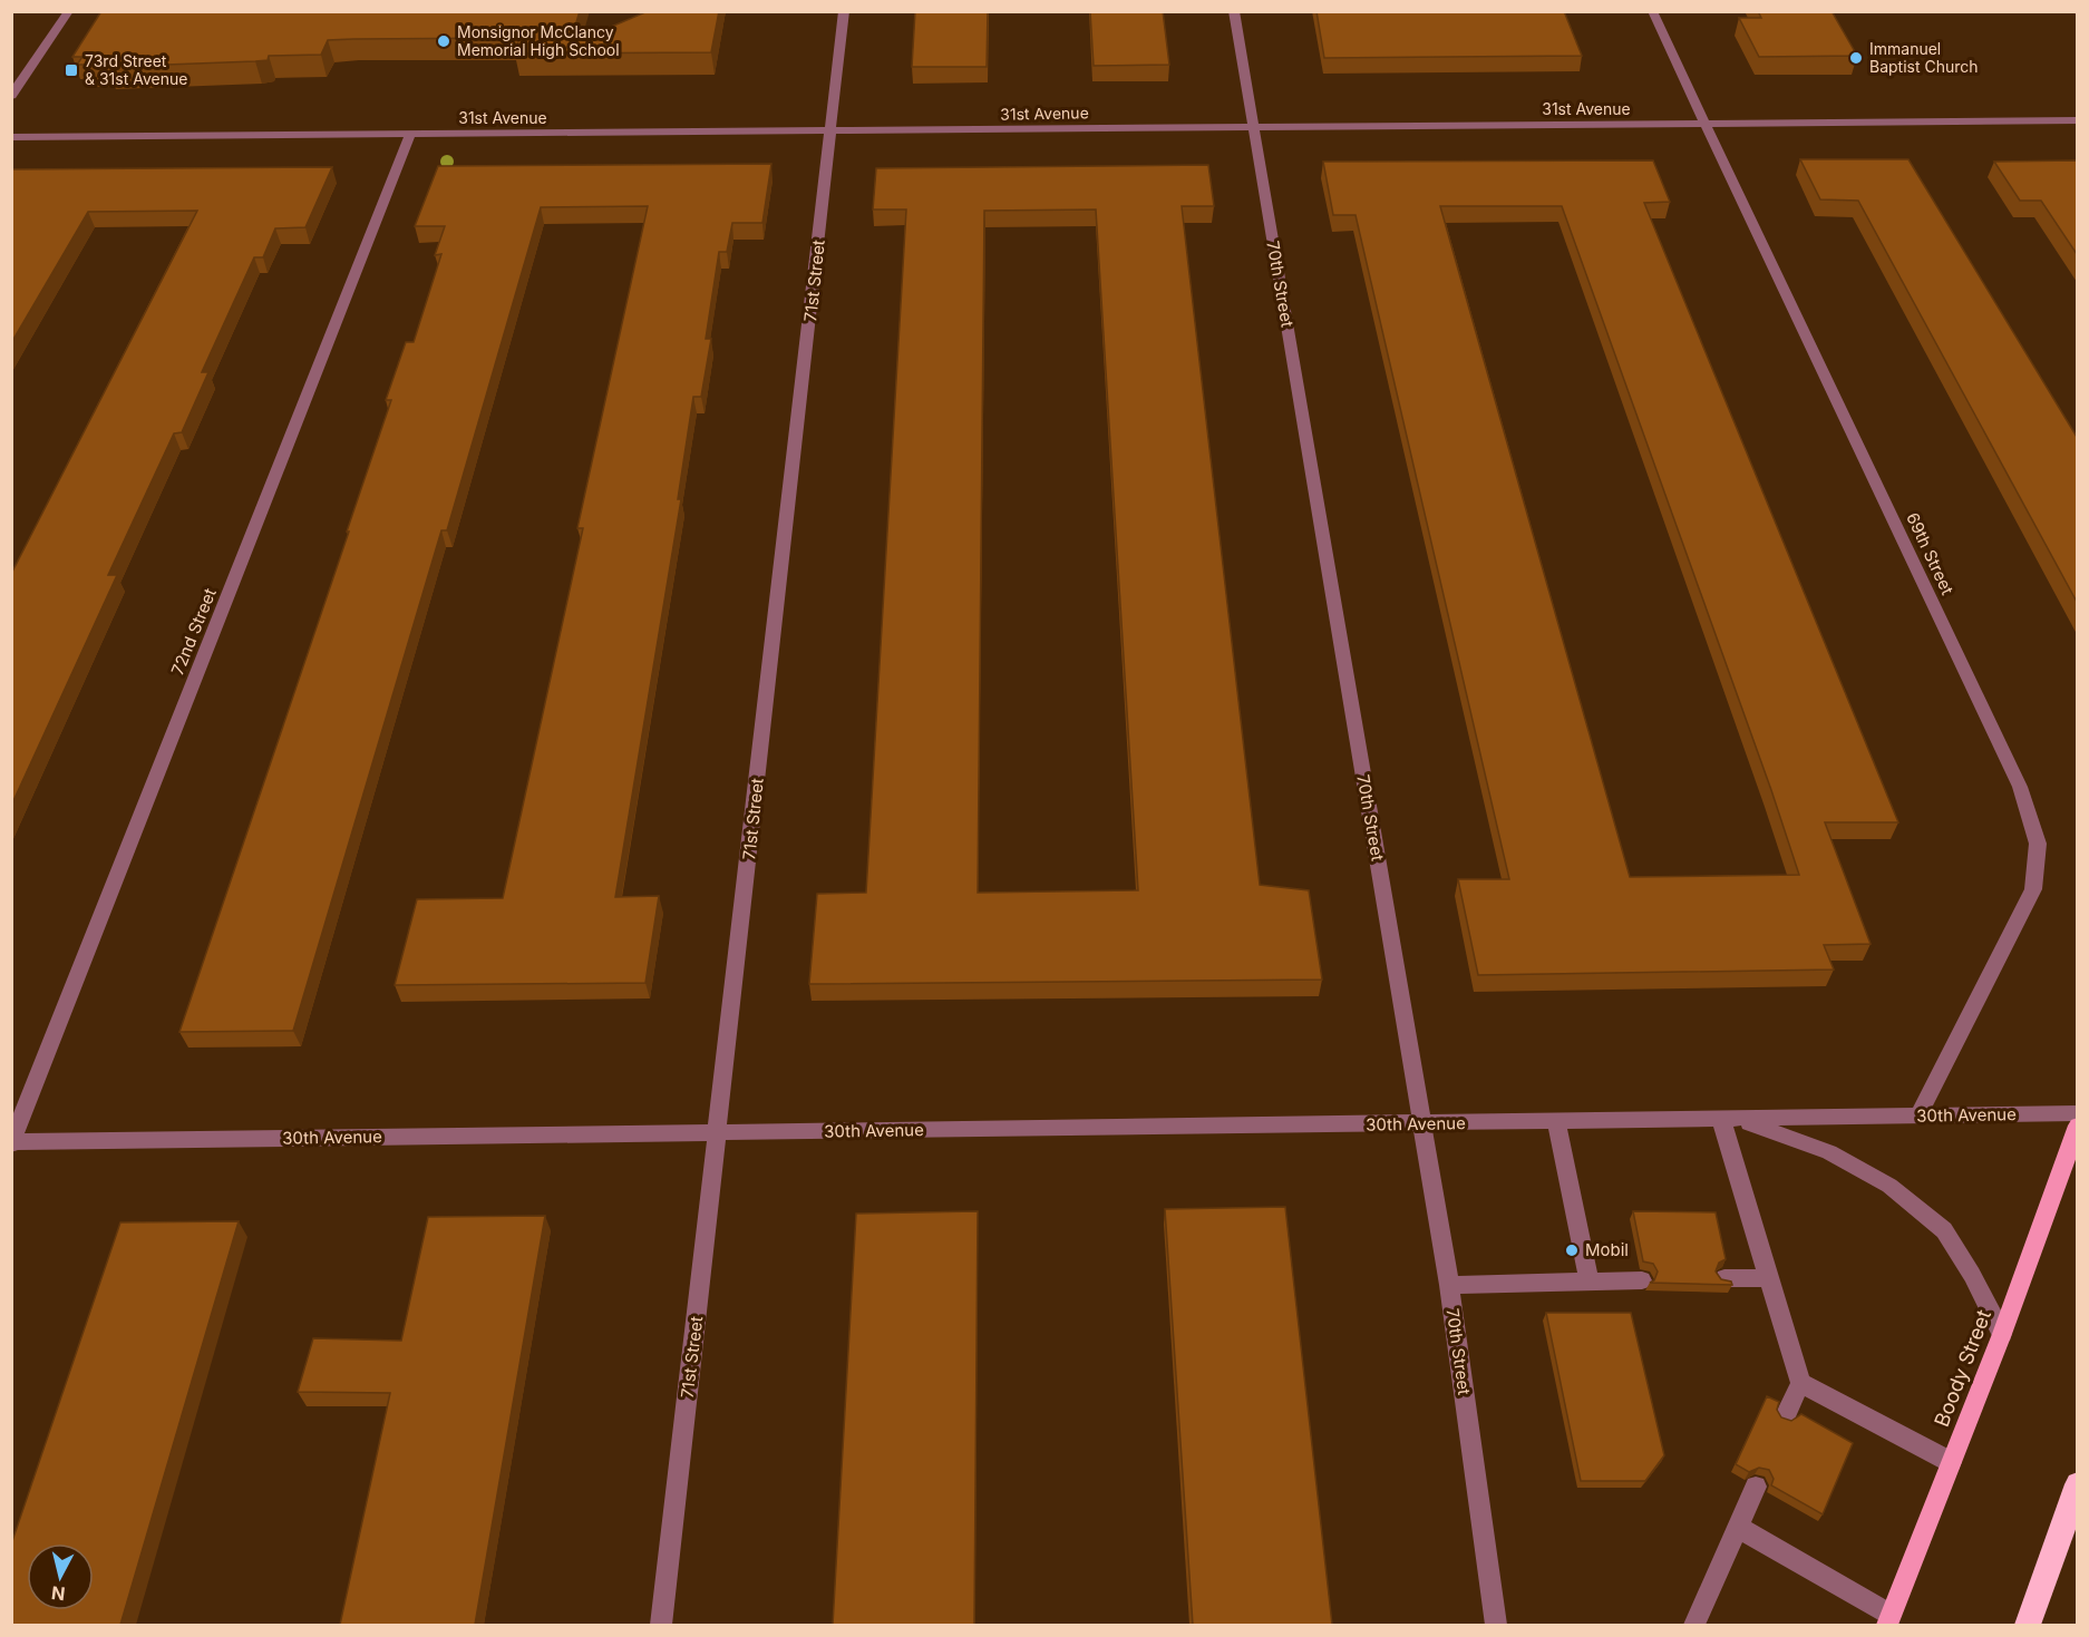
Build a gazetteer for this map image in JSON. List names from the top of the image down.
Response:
{
  "streets": {
    "main road": ["Boody Street"],
    "street": [
      "31st Avenue",
      "71st Street",
      "70th Street",
      "69th Street",
      "72nd Street",
      "30th Avenue"
    ]
  },
  "crossings": [
    ["31st Avenue", "71st Street"],
    ["31st Avenue", "70th Street"],
    ["31st Avenue", "69th Street"],
    ["31st Avenue", "72nd Street"],
    ["71st Street", "30th Avenue"],
    ["70th Street", "30th Avenue"],
    ["69th Street", "30th Avenue"],
    ["72nd Street", "30th Avenue"],
    ["30th Avenue", "Boody Street"]
  ],
  "places": {
    "other": ["Monsignor McClancy Memorial High School", "Immanuel Baptist Church", "Mobil"],
    "transit": ["73rd Street & 31st Avenue"]
  },
  "north": "bottom"
}
